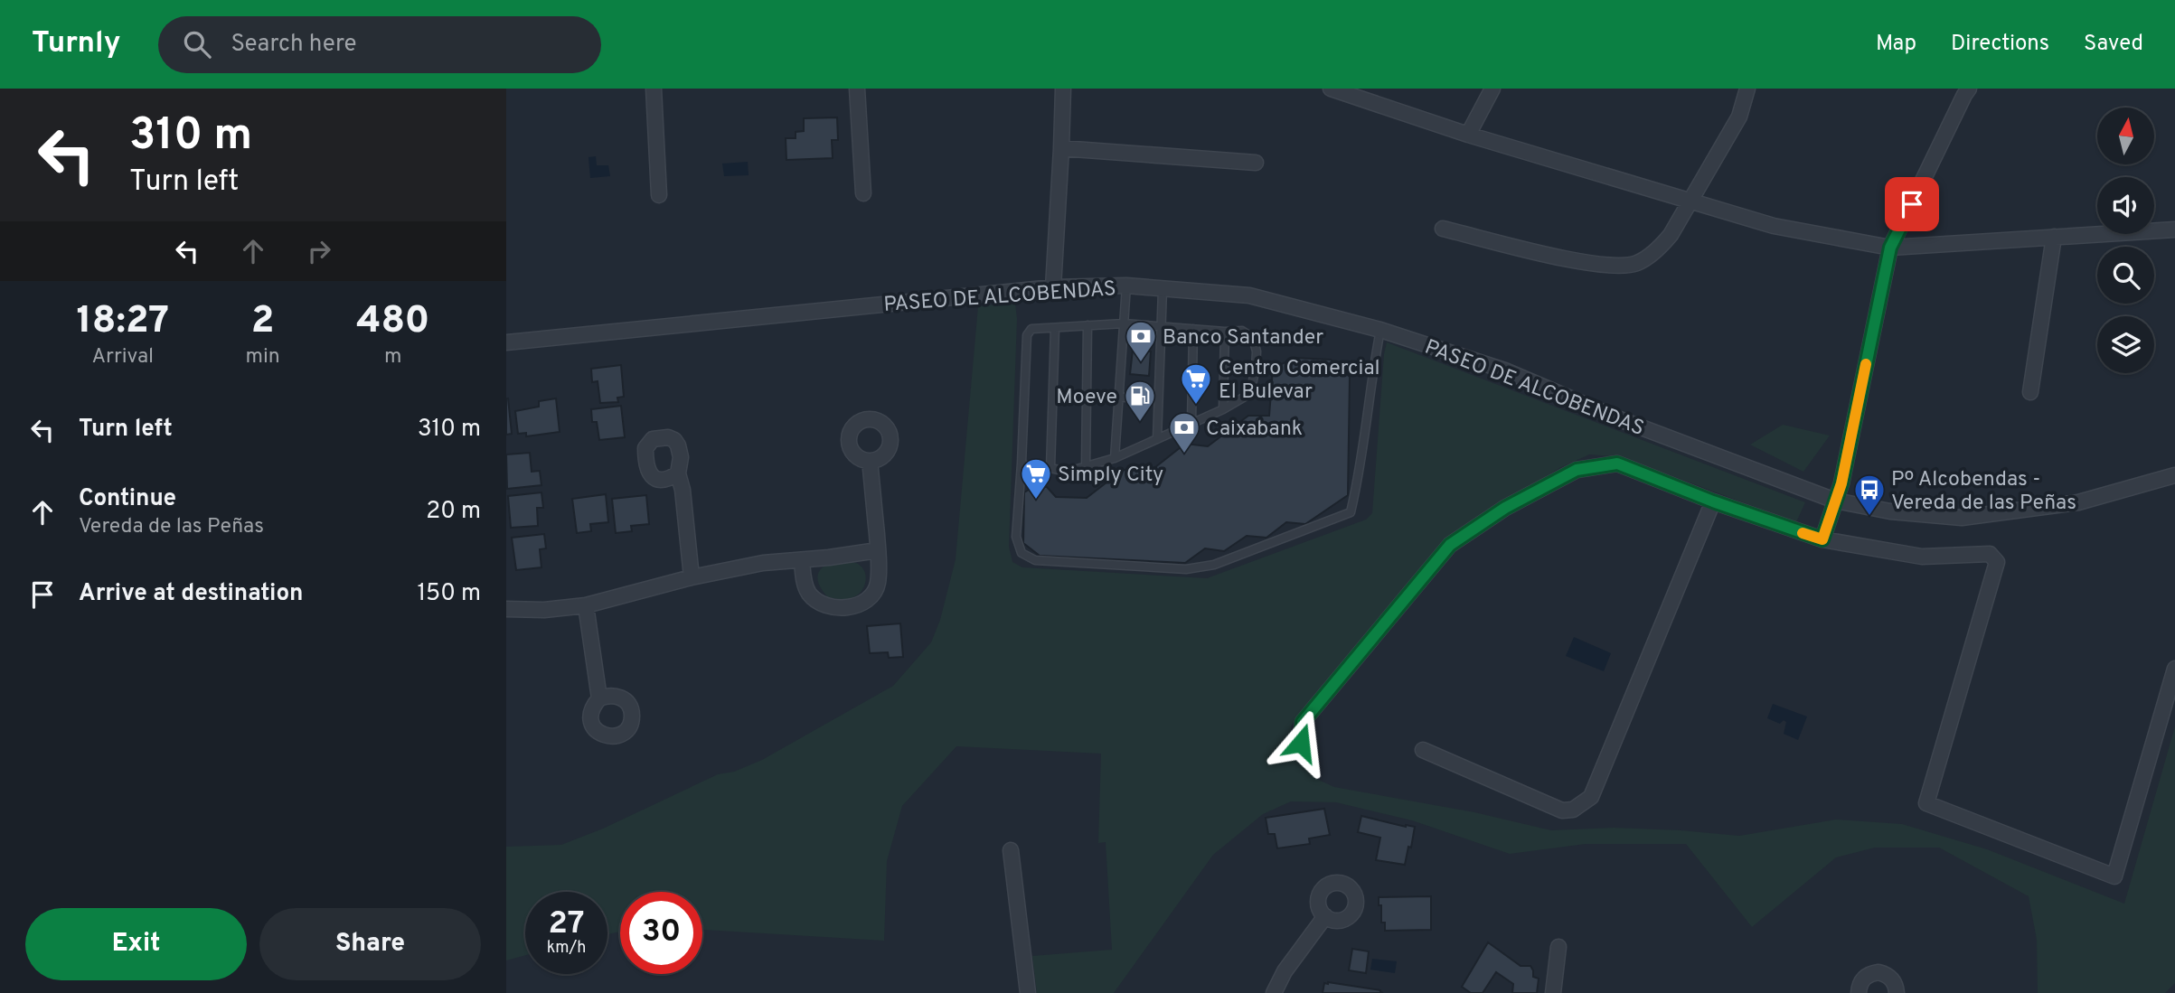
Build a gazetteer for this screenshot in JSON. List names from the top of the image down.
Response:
{
  "streets": {
    "street": ["PASEO DE ALCOBENDAS"]
  },
  "places": {
    "bank": ["Banco Santander", "Caixabank"],
    "supermarket": ["Centro Comercial El Bulevar", "Simply City"],
    "fuel station": ["Moeve"],
    "bus stop": ["Pº Alcobendas - Vereda de las Peñas"]
  },
  "north": "top",
  "page": {
    "header": "Turnly",
    "search": "Search here",
    "nav": ["Map", "Directions", "Saved"],
    "turn": ["310 m", "Turn left"],
    "eta": [
      "18:27",
      "Arrival",
      "2",
      "min",
      "480",
      "m"
    ],
    "list": [
      {
        "name": "Turn left",
        "value": "310 m"
      },
      {
        "name": "Continue",
        "note": "Vereda de las Peñas",
        "value": "20 m"
      },
      {
        "name": "Arrive at destination",
        "value": "150 m"
      }
    ],
    "speed": "27 km/h",
    "limit": "30",
    "buttons": ["Exit", "Share"]
  }
}
